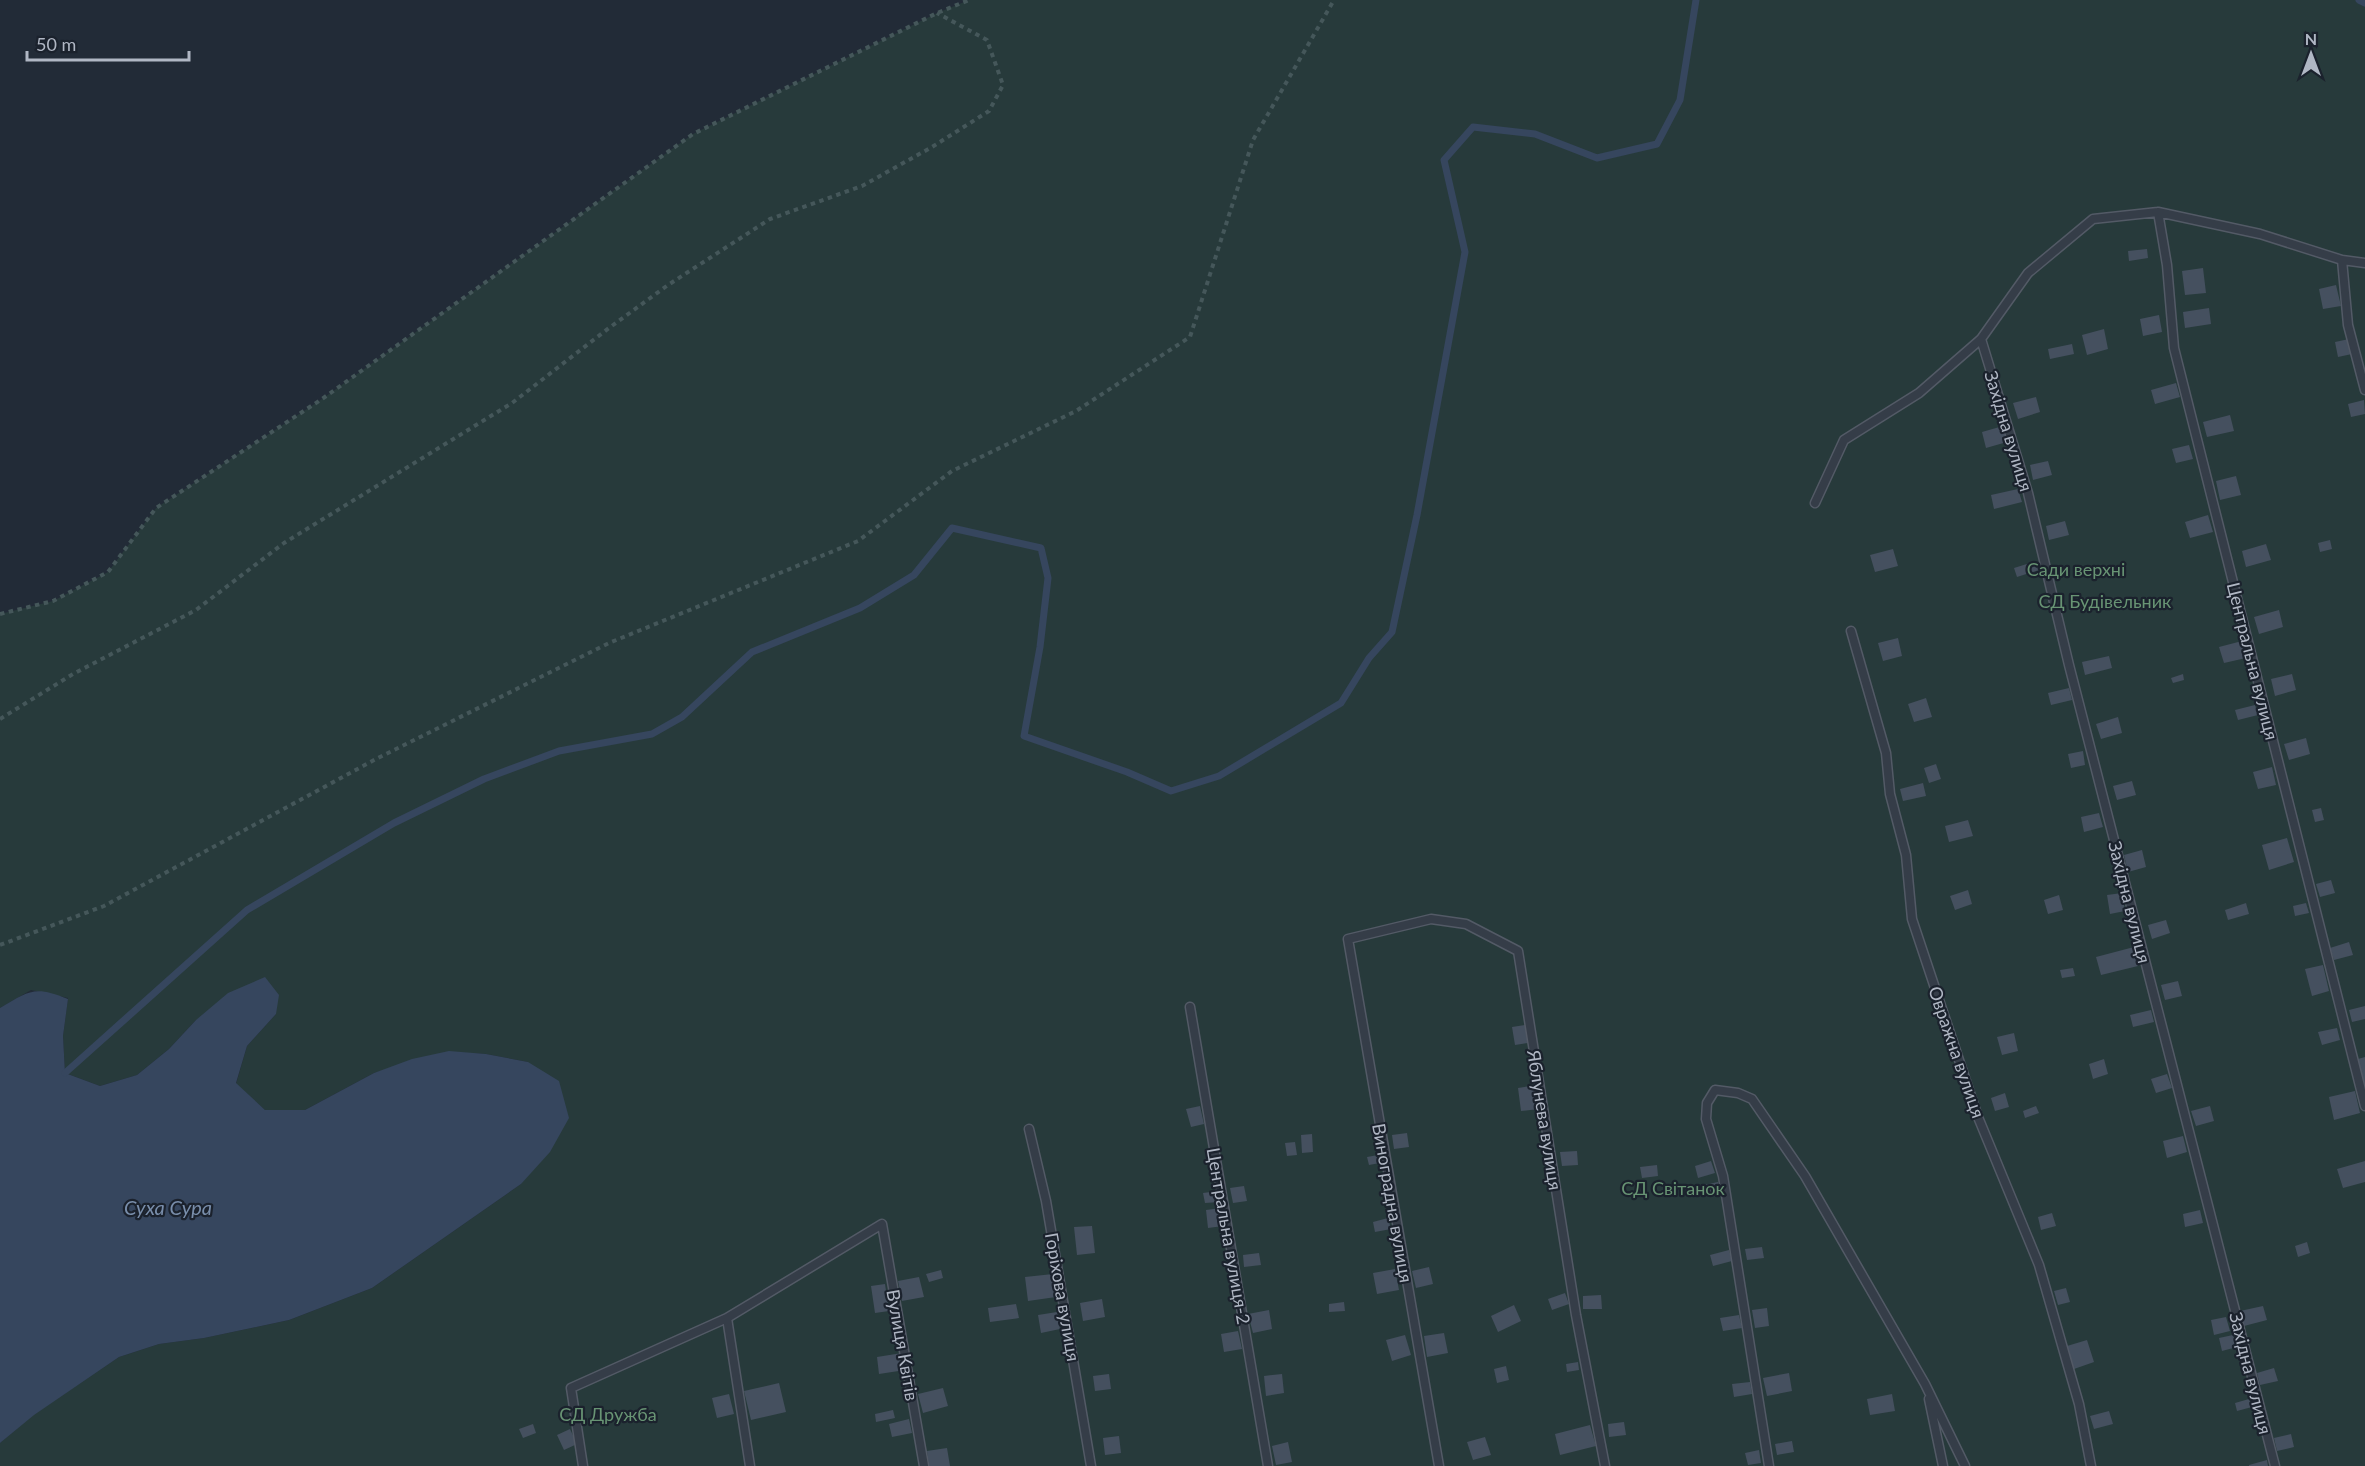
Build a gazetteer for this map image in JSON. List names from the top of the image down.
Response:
{
  "streets": {
    "lane": [
      "Західна вулиця",
      "Центральна вулиця",
      "Овражна вулиця",
      "Яблунева вулиця",
      "Виноградна вулиця",
      "Центральна вулиця-2",
      "Горіхова вулиця",
      "Вулиця Квітів"
    ]
  },
  "crossings": [
    ["Яблунева вулиця", "Виноградна вулиця"]
  ],
  "water": ["Суха Сура"],
  "parks": [
    "Сади верхні",
    "СД Будівельник",
    "СД Світанок",
    "СД Дружба"
  ],
  "scale_bar": "50 m",
  "north": "top"
}
